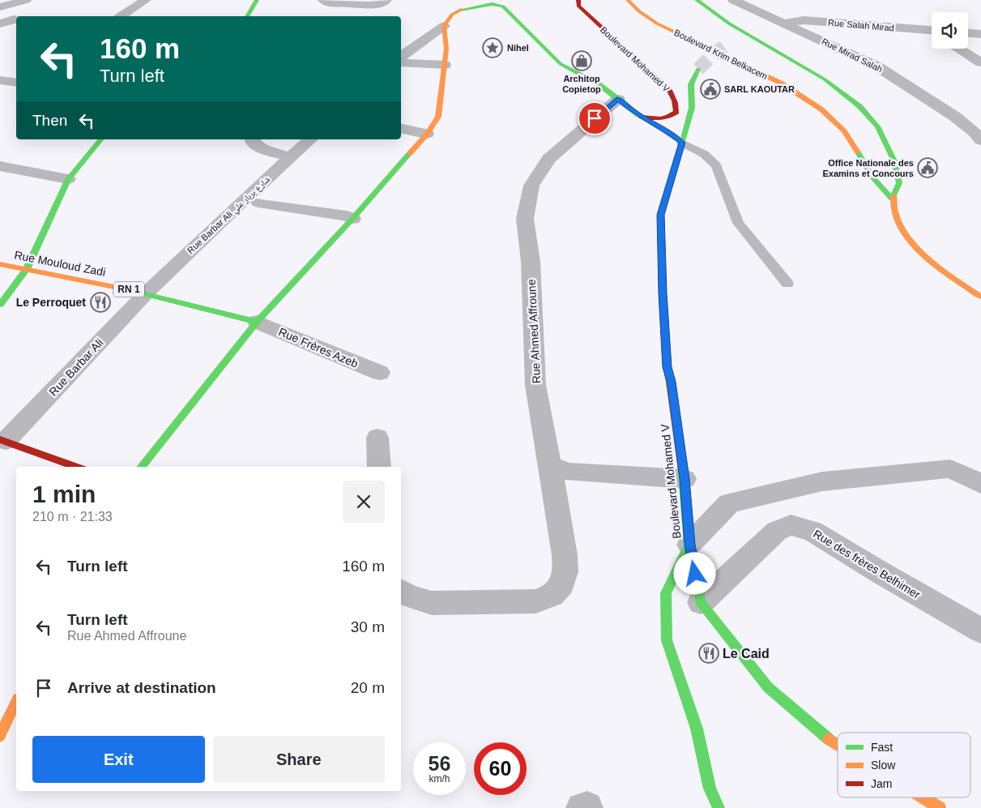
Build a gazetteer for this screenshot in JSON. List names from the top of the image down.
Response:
{
  "streets": {
    "main road": [
      "Boulevard Krim Belkacem",
      "Boulevard Mohamed V",
      "Rue Mouloud Zadi",
      "RN 1"
    ],
    "street": [
      "Rue Salah Mirad",
      "Rue Mirad Salah",
      "Rue Barbar Ali شارع بربار علي",
      "Rue Ahmed Affroune",
      "Rue Frères Azeb",
      "Rue Barbar Ali",
      "Rue des frères Belhimer"
    ]
  },
  "crossings": [
    ["Rue Salah Mirad", "Rue Mirad Salah"],
    ["Boulevard Mohamed V", "Rue des frères Belhimer"],
    ["Rue Barbar Ali شارع بربار علي", "Rue Mouloud Zadi"],
    ["Rue Barbar Ali شارع بربار علي", "Rue Barbar Ali"],
    ["Rue Mouloud Zadi", "Rue Frères Azeb"],
    ["Rue Mouloud Zadi", "Rue Barbar Ali"]
  ],
  "places": {
    "place": ["Nihel"],
    "shop": ["Architop Copietop"],
    "public building": ["SARL KAOUTAR", "Office Nationale des Examins et Concours"],
    "restaurant": ["Le Perroquet", "Le Caid"]
  },
  "legend": ["Fast", "Slow", "Jam"],
  "page": {
    "turn": ["160 m", "Turn left"],
    "then": "Then",
    "heading": ["1 min", "210 m · 21:33"],
    "list": [
      {
        "name": "Turn left",
        "value": "160 m"
      },
      {
        "name": "Turn left",
        "note": "Rue Ahmed Affroune",
        "value": "30 m"
      },
      {
        "name": "Arrive at destination",
        "value": "20 m"
      }
    ],
    "buttons": ["Exit", "Share"],
    "speed": "56 km/h",
    "limit": "60"
  }
}
